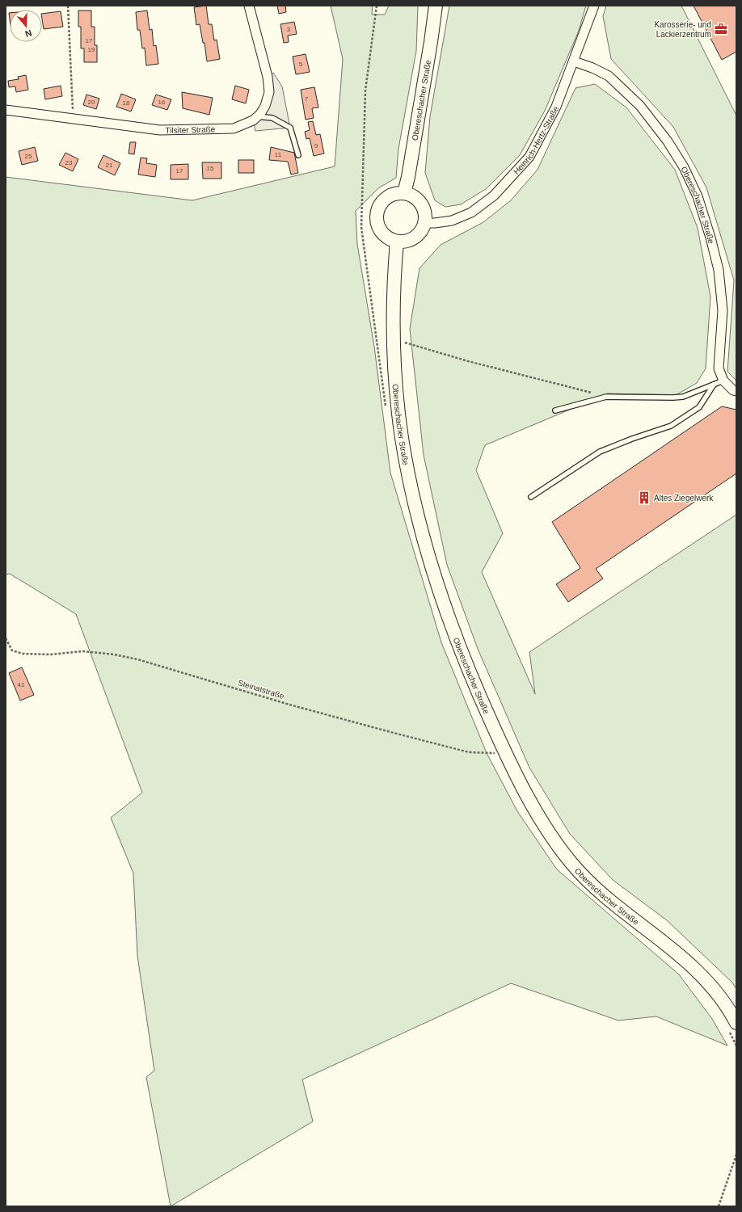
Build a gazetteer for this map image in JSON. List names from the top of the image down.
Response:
{
  "streets": {
    "main road": ["Obereschacher Straße"],
    "street": ["Tilsiter Straße", "Heinrich-Hertz-Straße"],
    "path": ["Steinatstraße"]
  },
  "crossings": [
    ["Obereschacher Straße", "Heinrich-Hertz-Straße"],
    ["Obereschacher Straße", "Steinatstraße"]
  ],
  "places": {
    "office": ["Karosserie- und Lackierzentrum"],
    "building": ["Altes Ziegelwerk"]
  },
  "house_numbers": [
    "3",
    "17",
    "19",
    "5",
    "7",
    "20",
    "16",
    "18",
    "9",
    "11",
    "25",
    "23",
    "21",
    "15",
    "17",
    "41"
  ],
  "north": "bottom"
}
